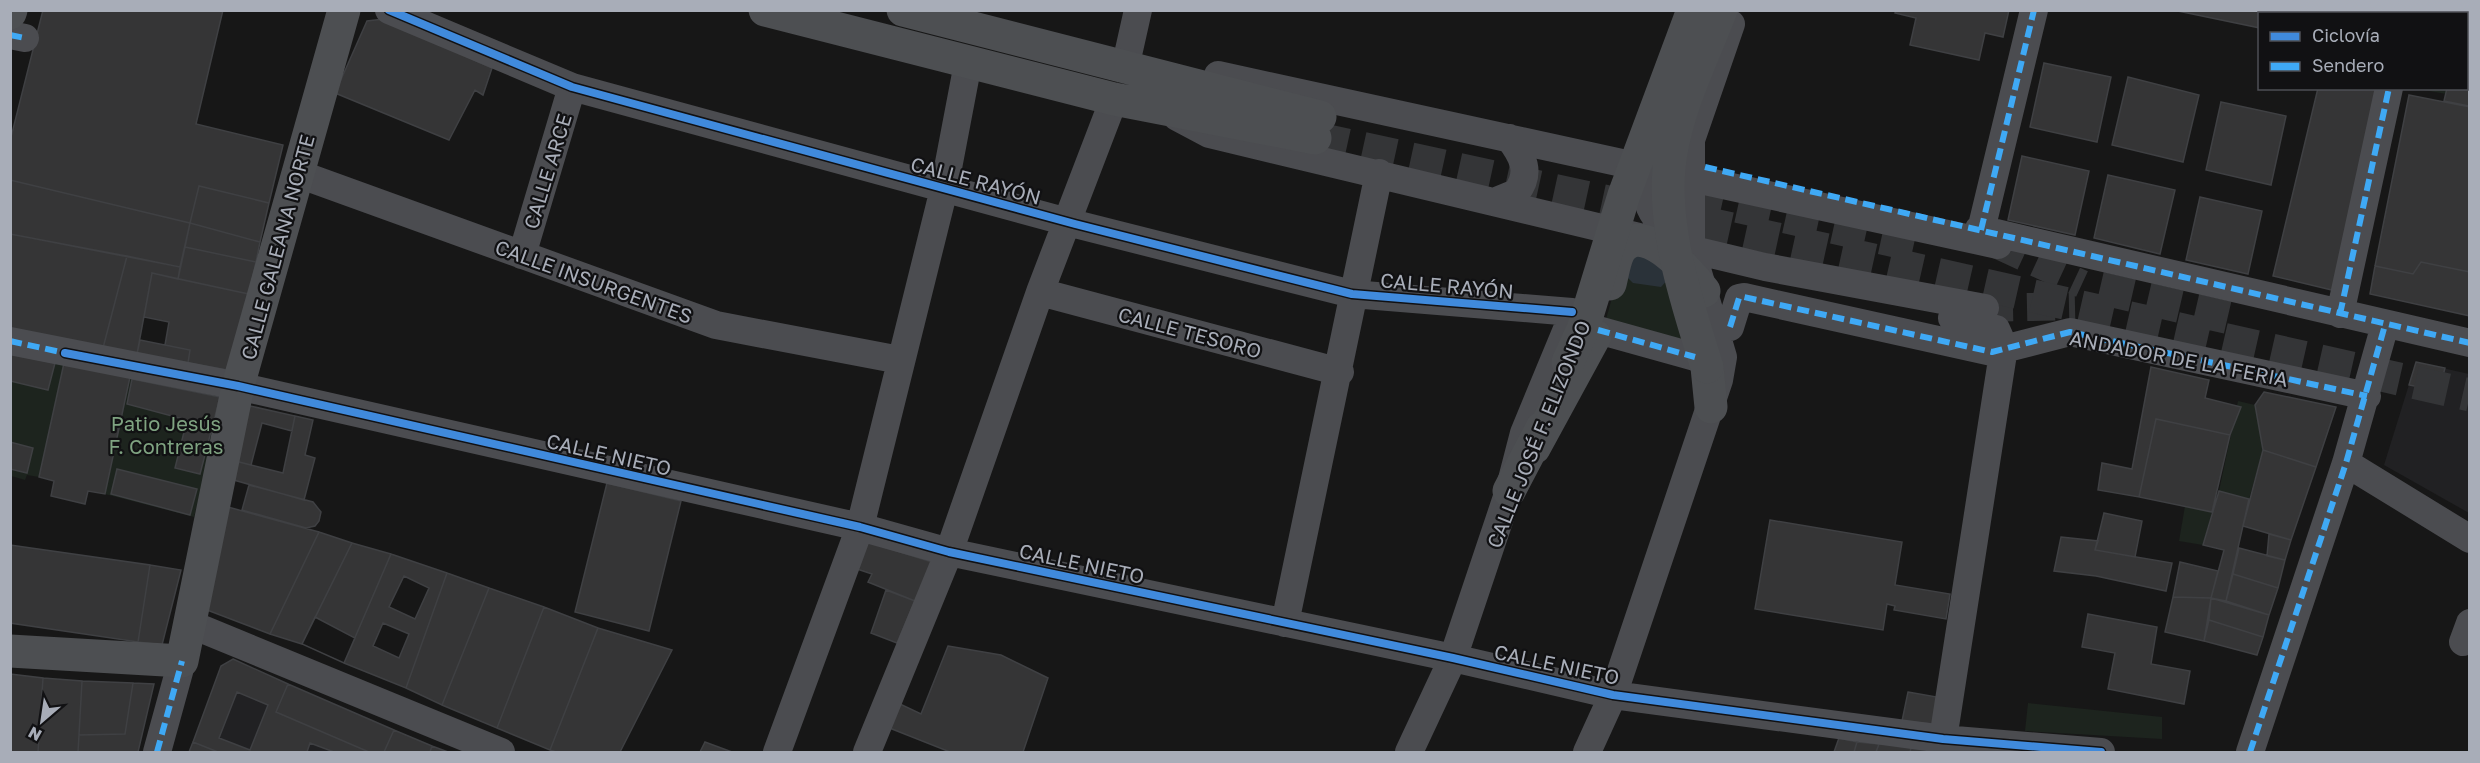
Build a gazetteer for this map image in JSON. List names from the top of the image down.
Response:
{
  "streets": {
    "main road": ["CALLE GALEANA NORTE", "CALLE JOSÉ F. ELIZONDO"],
    "street": [
      "CALLE ARCE",
      "CALLE RAYÓN",
      "CALLE INSURGENTES",
      "CALLE TESORO",
      "ANDADOR DE LA FERIA",
      "CALLE NIETO"
    ]
  },
  "crossings": [
    ["CALLE ARCE", "CALLE RAYÓN"],
    ["CALLE ARCE", "CALLE INSURGENTES"],
    ["CALLE GALEANA NORTE", "CALLE INSURGENTES"],
    ["CALLE GALEANA NORTE", "CALLE NIETO"],
    ["CALLE JOSÉ F. ELIZONDO", "CALLE NIETO"]
  ],
  "parks": ["Patio Jesús F. Contreras"],
  "legend": ["Ciclovía", "Sendero"],
  "north": "bottom left"
}
